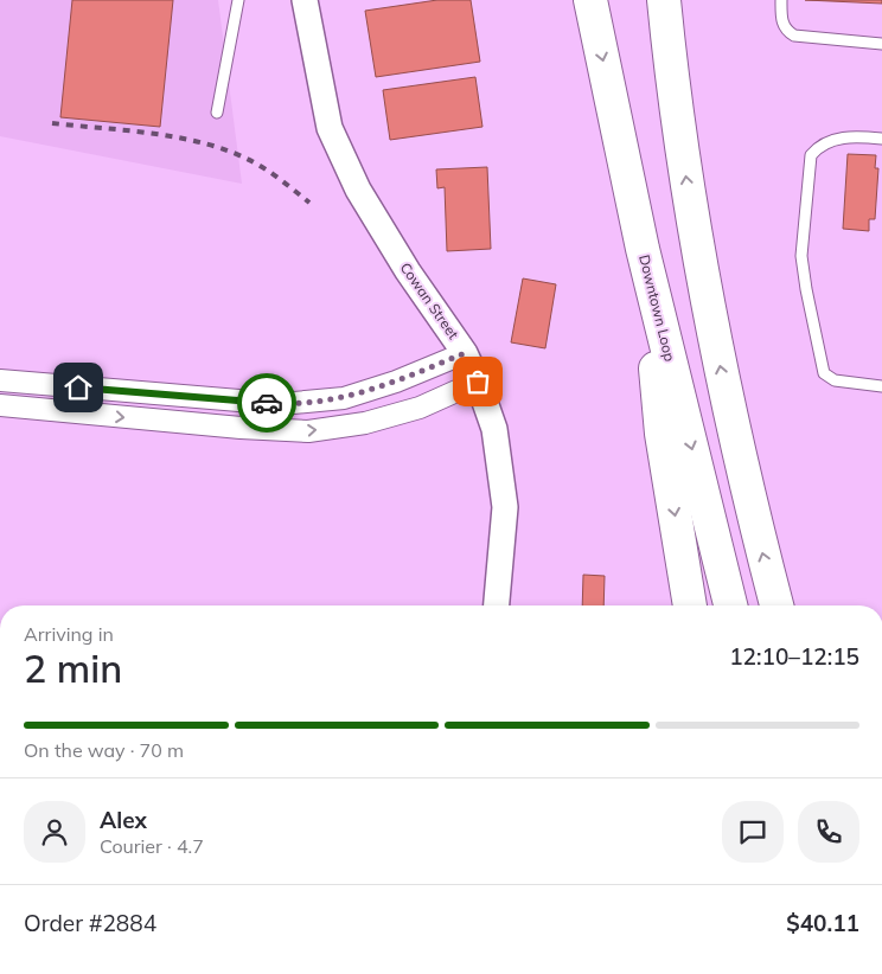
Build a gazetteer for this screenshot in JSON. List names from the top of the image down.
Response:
{
  "streets": {
    "main road": ["Downtown Loop"],
    "street": ["Cowan Street"]
  },
  "page": {
    "heading": ["2 min", "Arriving in", "12:10–12:15"],
    "panel": [
      "Alex",
      "Courier · 4.7",
      "Order #2884",
      "$40.11"
    ],
    "bar": "On the way · 70 m"
  }
}
